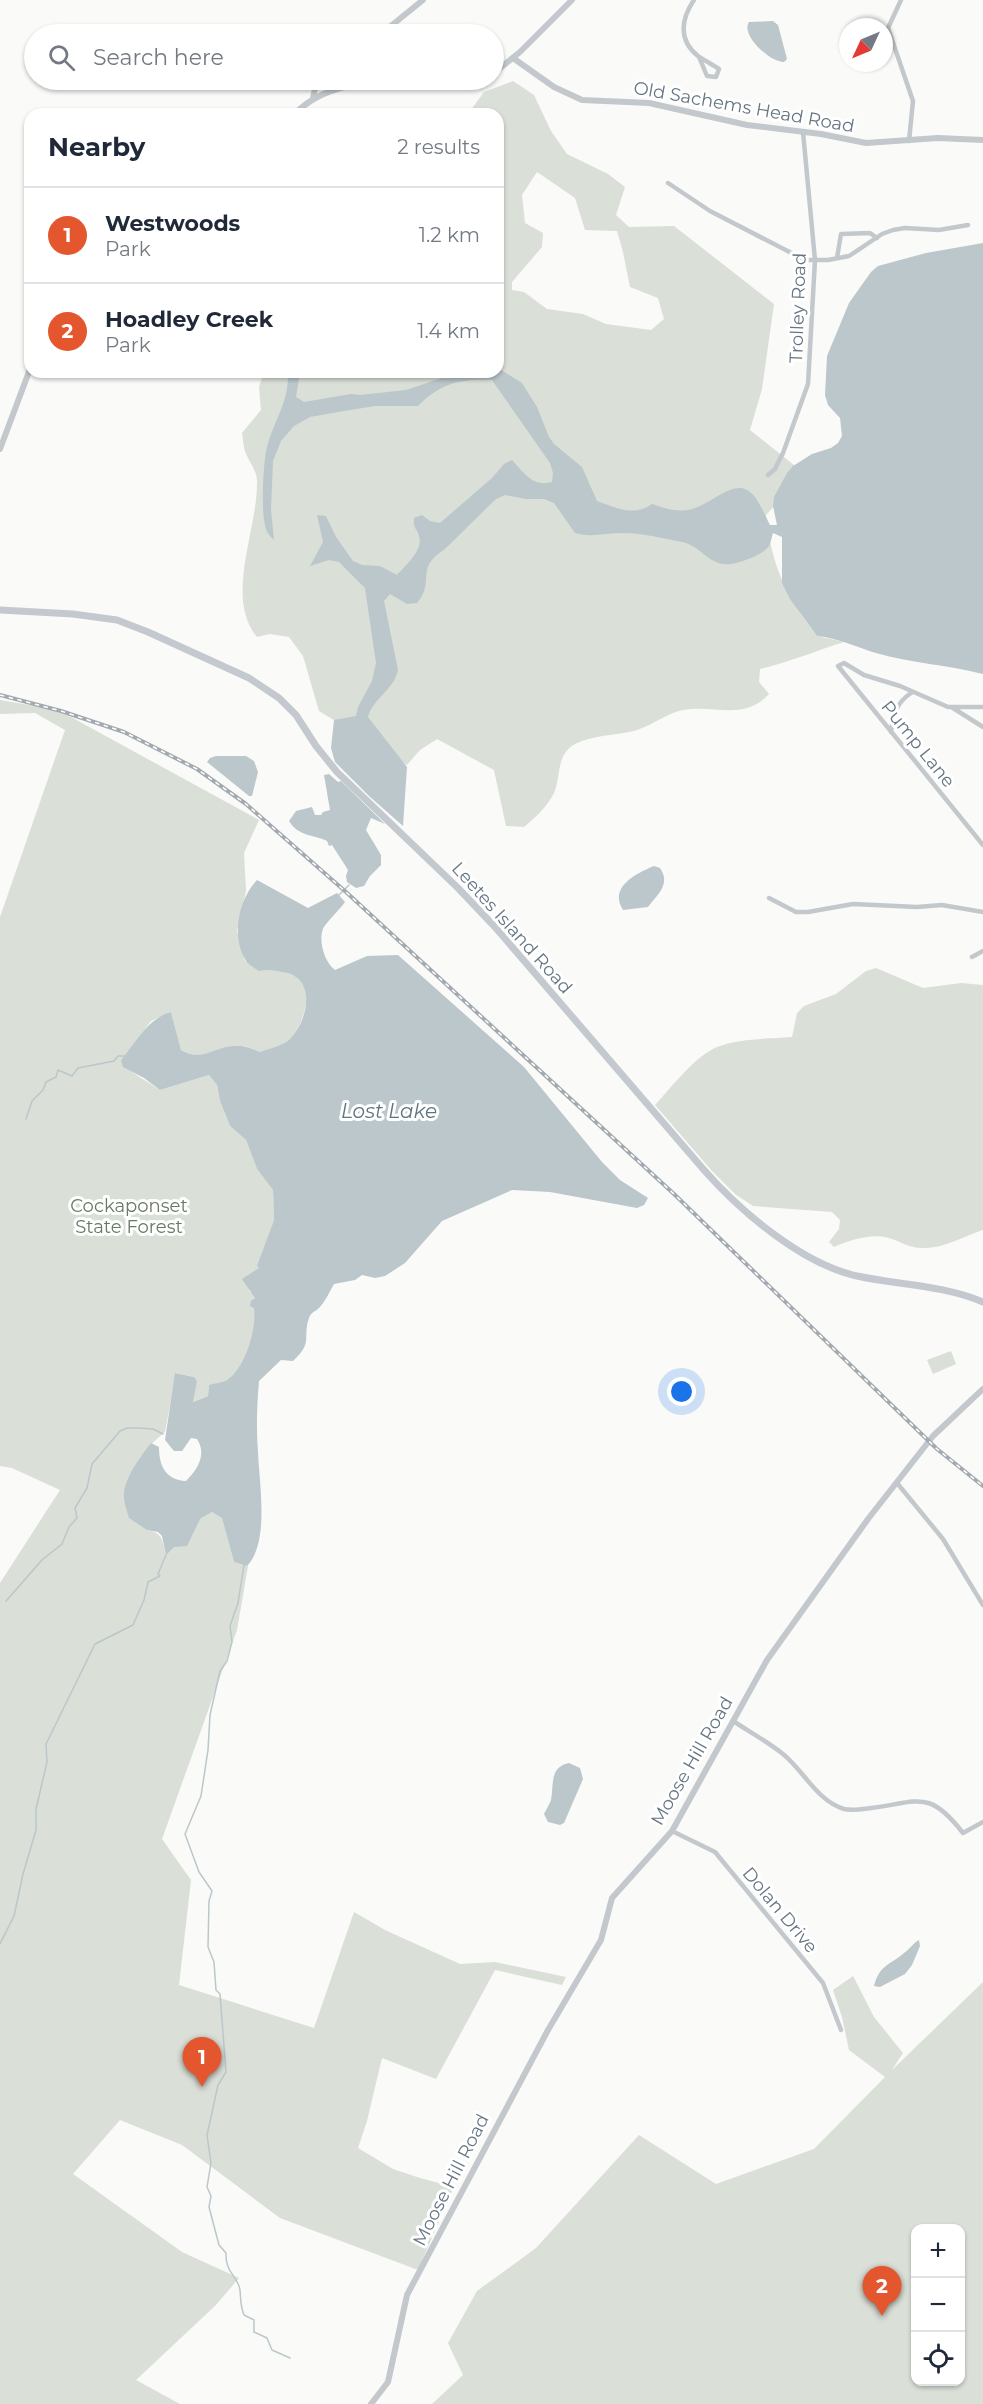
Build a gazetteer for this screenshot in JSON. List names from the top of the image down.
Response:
{
  "streets": {
    "main road": ["Leetes Island Road"],
    "street": [
      "Old Sachems Head Road",
      "Trolley Road",
      "Pump Lane",
      "Moose Hill Road",
      "Dolan Drive"
    ]
  },
  "crossings": [
    ["Old Sachems Head Road", "Trolley Road"],
    ["Moose Hill Road", "Dolan Drive"]
  ],
  "water": ["Lost Lake"],
  "parks": ["Cockaponset State Forest"],
  "north": "bottom left",
  "page": {
    "search": "Search here",
    "heading": ["Nearby", "2 results"],
    "list": [
      {
        "mark": "1",
        "name": "Westwoods",
        "note": "Park",
        "value": "1.2 km"
      },
      {
        "mark": "2",
        "name": "Hoadley Creek",
        "note": "Park",
        "value": "1.4 km"
      }
    ],
    "pins": ["1", "2"],
    "map_buttons": ["+", "−"]
  }
}
